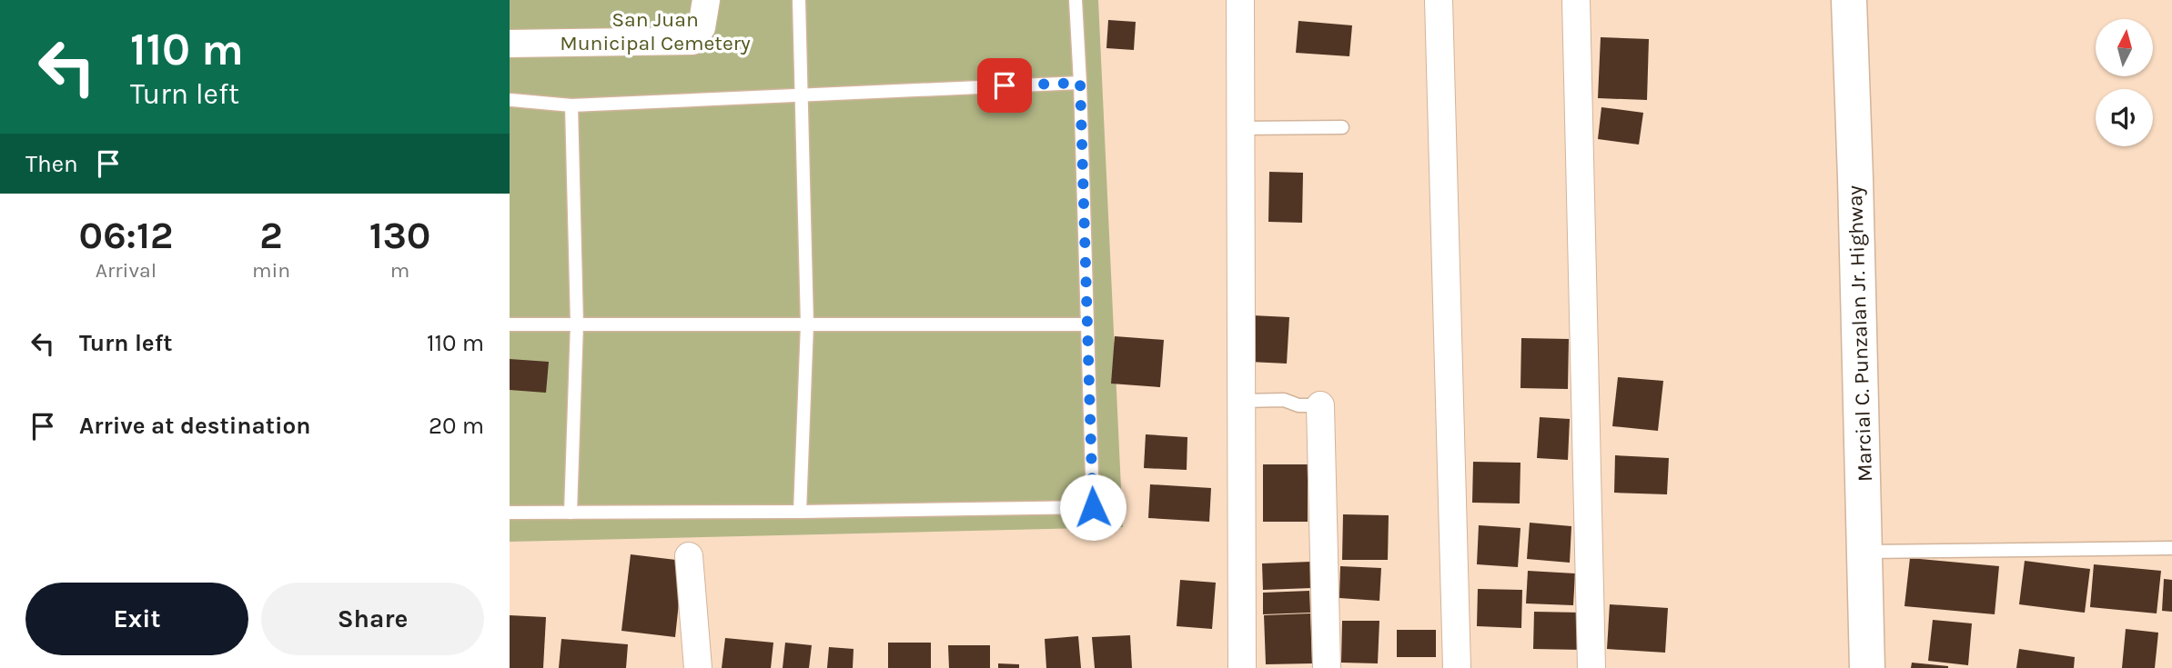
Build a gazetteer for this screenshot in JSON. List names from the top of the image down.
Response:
{
  "streets": {
    "main road": ["Marcial C. Punzalan Jr. Highway"]
  },
  "parks": ["San Juan Municipal Cemetery"],
  "north": "top",
  "page": {
    "turn": ["110 m", "Turn left"],
    "then": "Then",
    "eta": [
      "06:12",
      "Arrival",
      "2",
      "min",
      "130",
      "m"
    ],
    "list": [
      {
        "name": "Turn left",
        "value": "110 m"
      },
      {
        "name": "Arrive at destination",
        "value": "20 m"
      }
    ],
    "buttons": ["Exit", "Share"]
  }
}
